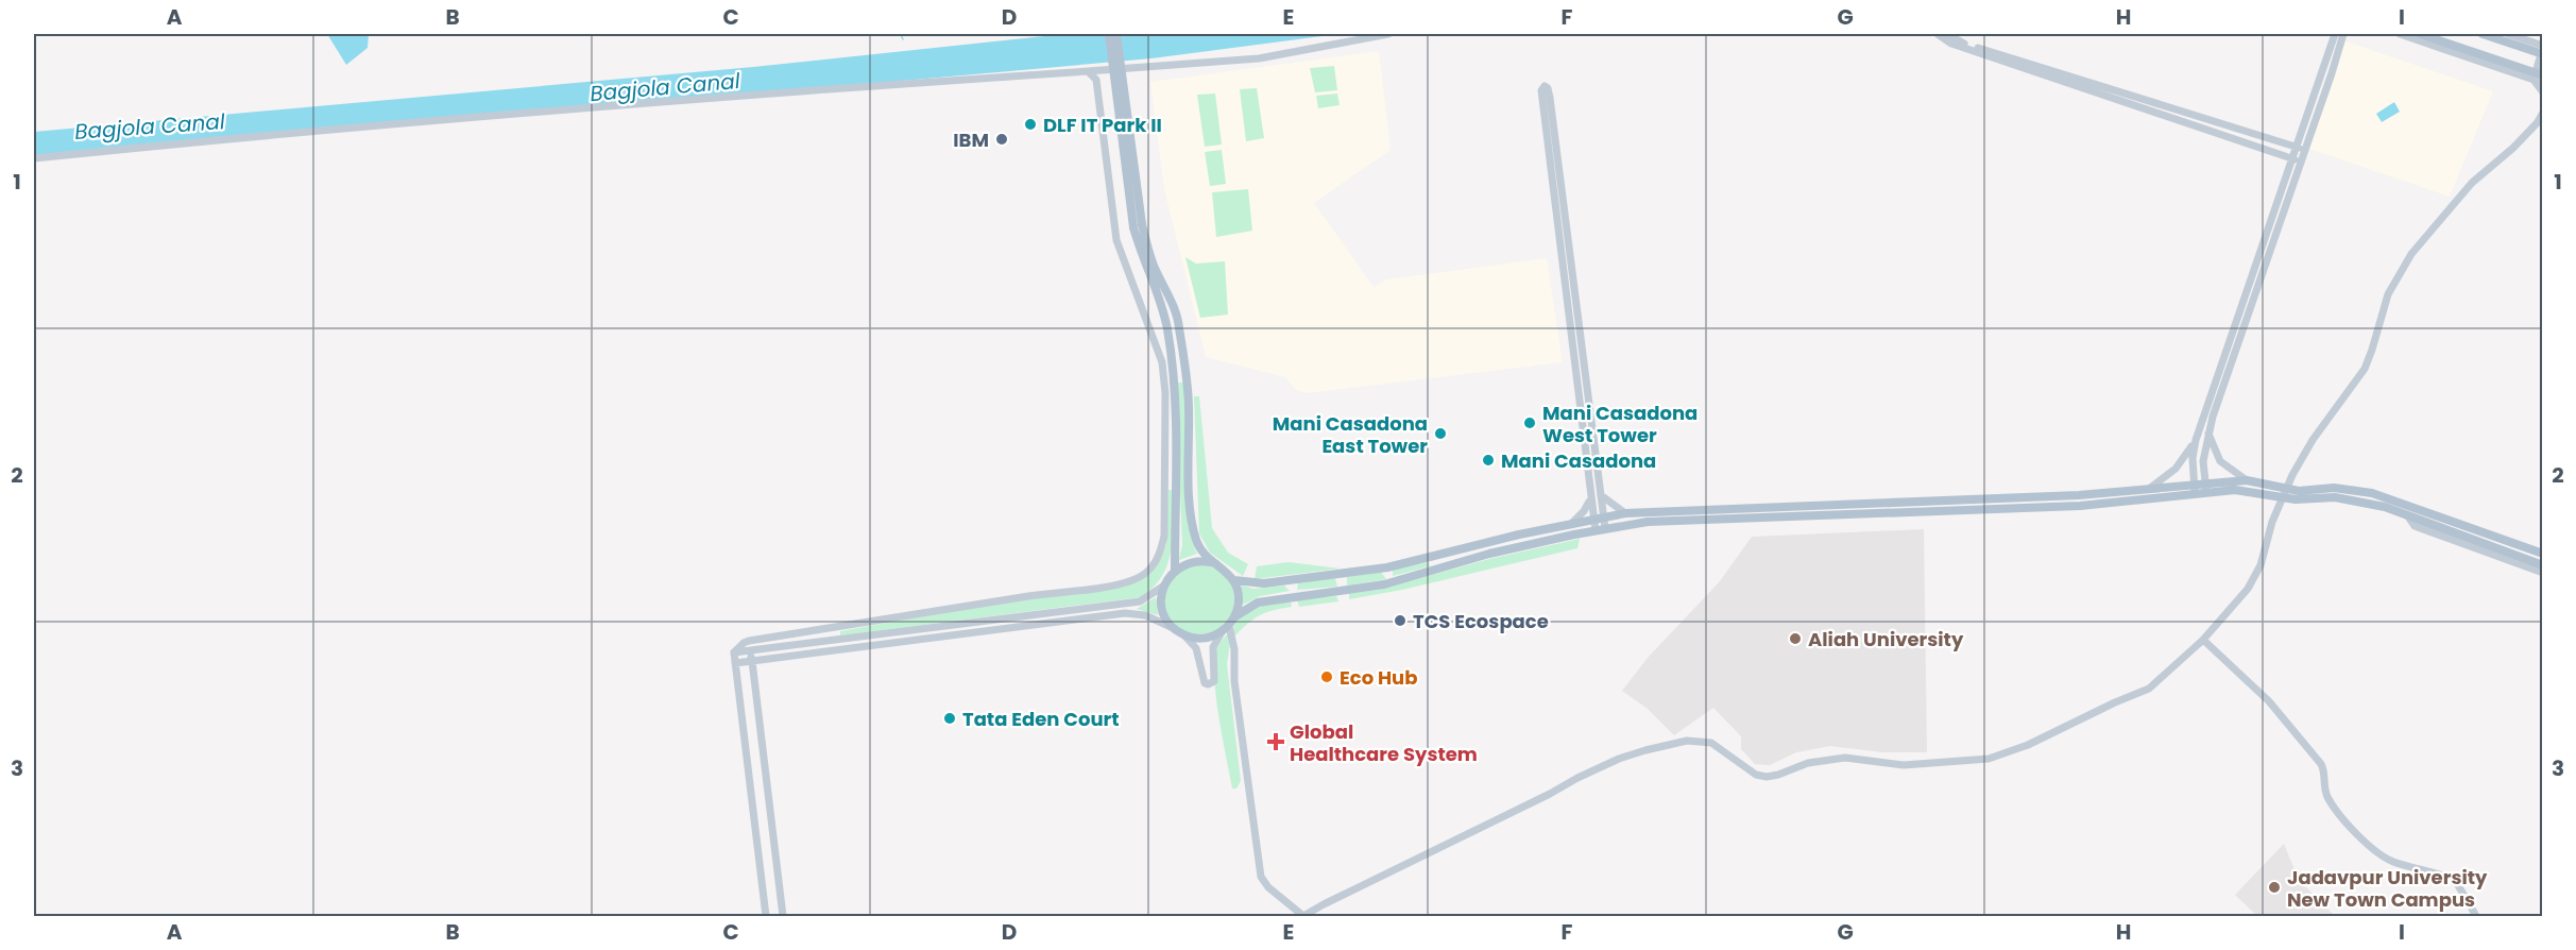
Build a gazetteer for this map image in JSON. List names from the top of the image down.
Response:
{
  "water": ["Bagjola Canal"],
  "places": {
    "other": [
      "DLF IT Park II",
      "IBM",
      "Mani Casadona West Tower",
      "Mani Casadona East Tower",
      "Mani Casadona",
      "TCS Ecospace",
      "Aliah University",
      "Eco Hub",
      "Tata Eden Court",
      "Jadavpur University New Town Campus"
    ],
    "health": ["Global Healthcare System"]
  },
  "grid": {
    "columns": [
      "A",
      "B",
      "C",
      "D",
      "E",
      "F",
      "G",
      "H",
      "I"
    ],
    "rows": ["1", "2", "3"]
  }
}
